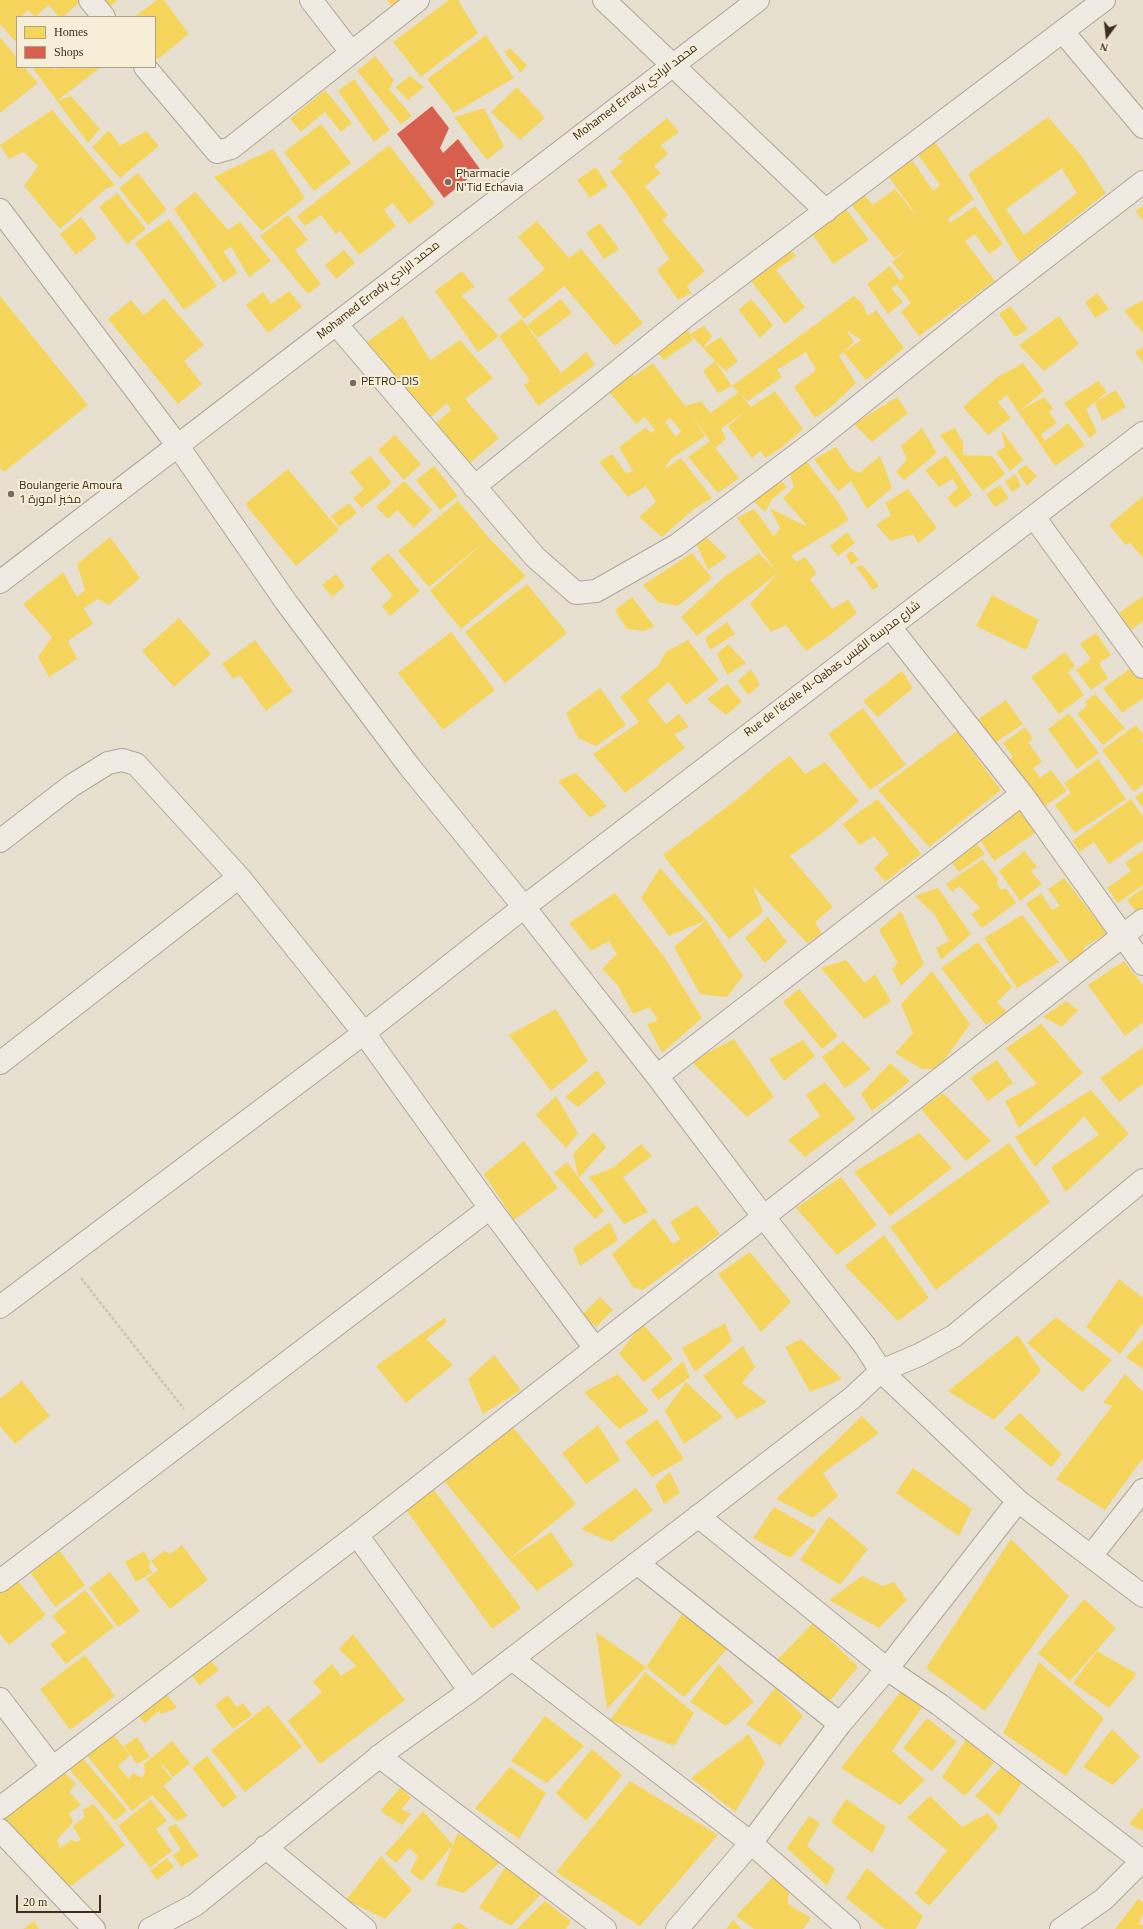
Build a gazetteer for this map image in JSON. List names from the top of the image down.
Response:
{
  "streets": {
    "street": ["Mohamed Errady محمد الرادي", "Rue de l'école Al-Qabas شارع مدرسة القبس"]
  },
  "places": ["Pharmacie N'Tid Echavia", "PETRO-DIS", "Boulangerie Amoura 1 مخبز امورة"],
  "legend": ["Homes", "Shops"],
  "scale_bar": "20 m",
  "north": "bottom"
}
